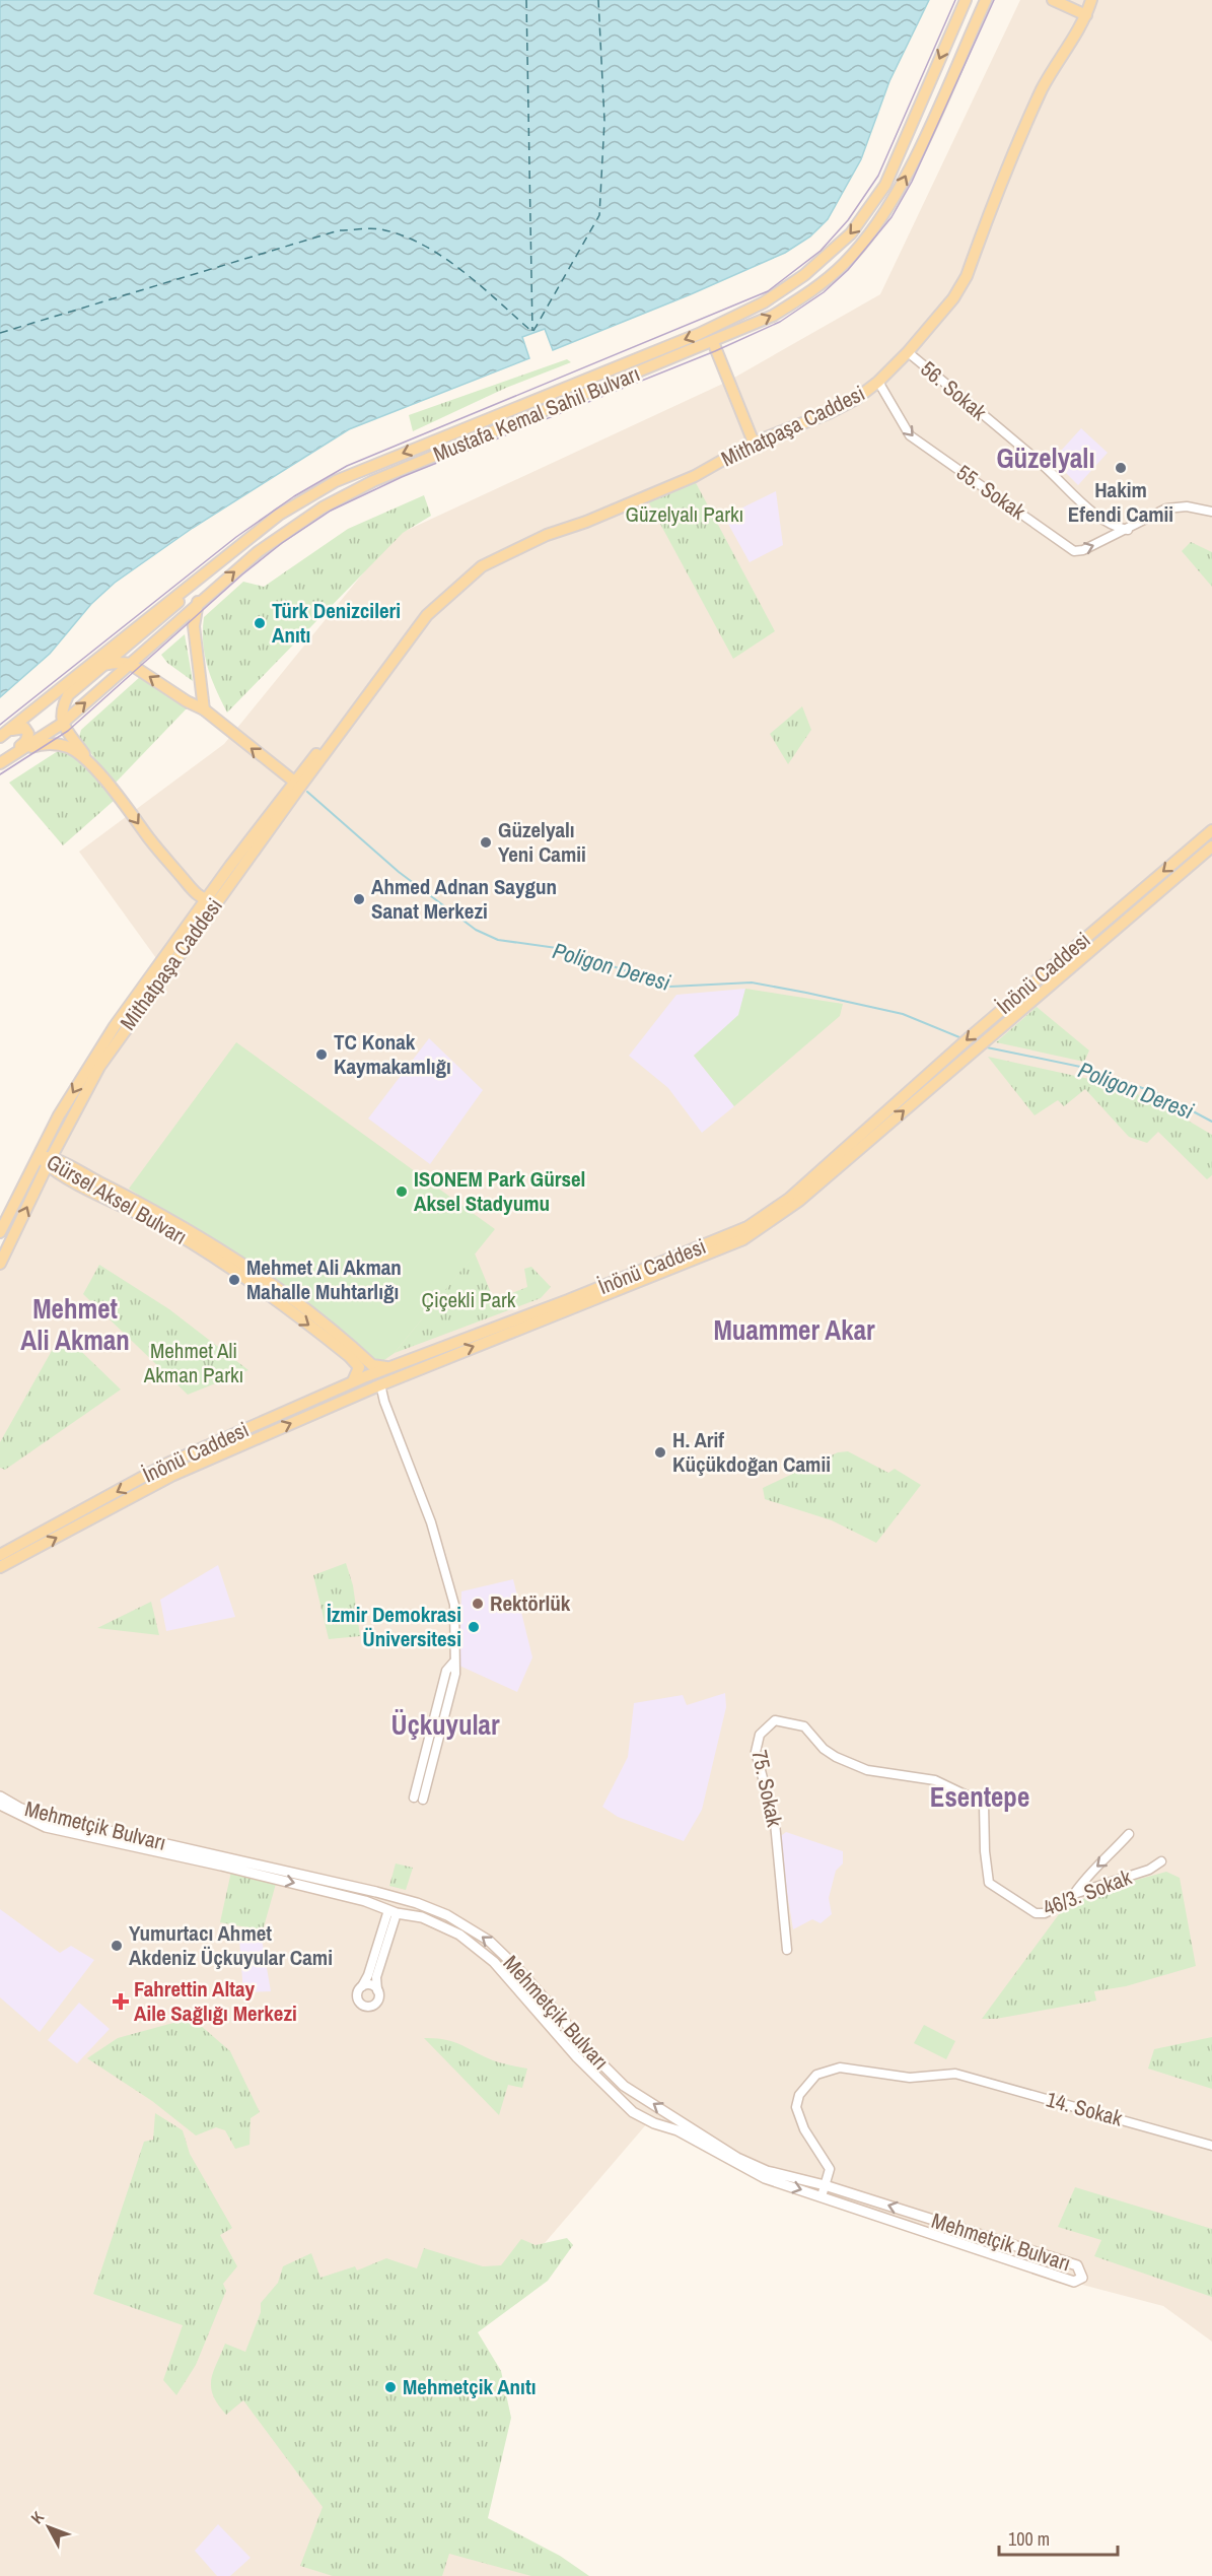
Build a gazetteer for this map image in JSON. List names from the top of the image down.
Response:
{
  "streets": {
    "main road": [
      "Mustafa Kemal Sahil Bulvarı",
      "Mithatpaşa Caddesi",
      "İnönü Caddesi",
      "Gürsel Aksel Bulvarı",
      "Mehmetçik Bulvarı"
    ],
    "street": [
      "56. Sokak",
      "55. Sokak",
      "75. Sokak",
      "46/3. Sokak",
      "14. Sokak"
    ]
  },
  "crossings": [
    ["56. Sokak", "Mithatpaşa Caddesi"],
    ["56. Sokak", "55. Sokak"],
    ["Mithatpaşa Caddesi", "55. Sokak"],
    ["Mithatpaşa Caddesi", "Gürsel Aksel Bulvarı"],
    ["İnönü Caddesi", "Gürsel Aksel Bulvarı"],
    ["75. Sokak", "46/3. Sokak"],
    ["Mehmetçik Bulvarı", "14. Sokak"]
  ],
  "one_way": ["55. Sokak"],
  "districts": [
    "Güzelyalı",
    "Mehmet Ali Akman",
    "Muammer Akar",
    "Üçkuyular",
    "Esentepe"
  ],
  "water": ["Poligon Deresi"],
  "parks": ["Güzelyalı Parkı", "Çiçekli Park", "Mehmet Ali Akman Parkı"],
  "places": {
    "other": [
      "Hakim Efendi Camii",
      "Türk Denizcileri Anıtı",
      "Güzelyalı Yeni Camii",
      "Ahmed Adnan Saygun Sanat Merkezi",
      "TC Konak Kaymakamlığı",
      "ISONEM Park Gürsel Aksel Stadyumu",
      "Mehmet Ali Akman Mahalle Muhtarlığı",
      "H. Arif Küçükdoğan Camii",
      "Rektörlük",
      "İzmir Demokrasi Üniversitesi",
      "Yumurtacı Ahmet Akdeniz Üçkuyular Cami",
      "Mehmetçik Anıtı"
    ],
    "health": ["Fahrettin Altay Aile Sağlığı Merkezi"]
  },
  "scale_bar": "100 m",
  "north": "top left"
}
